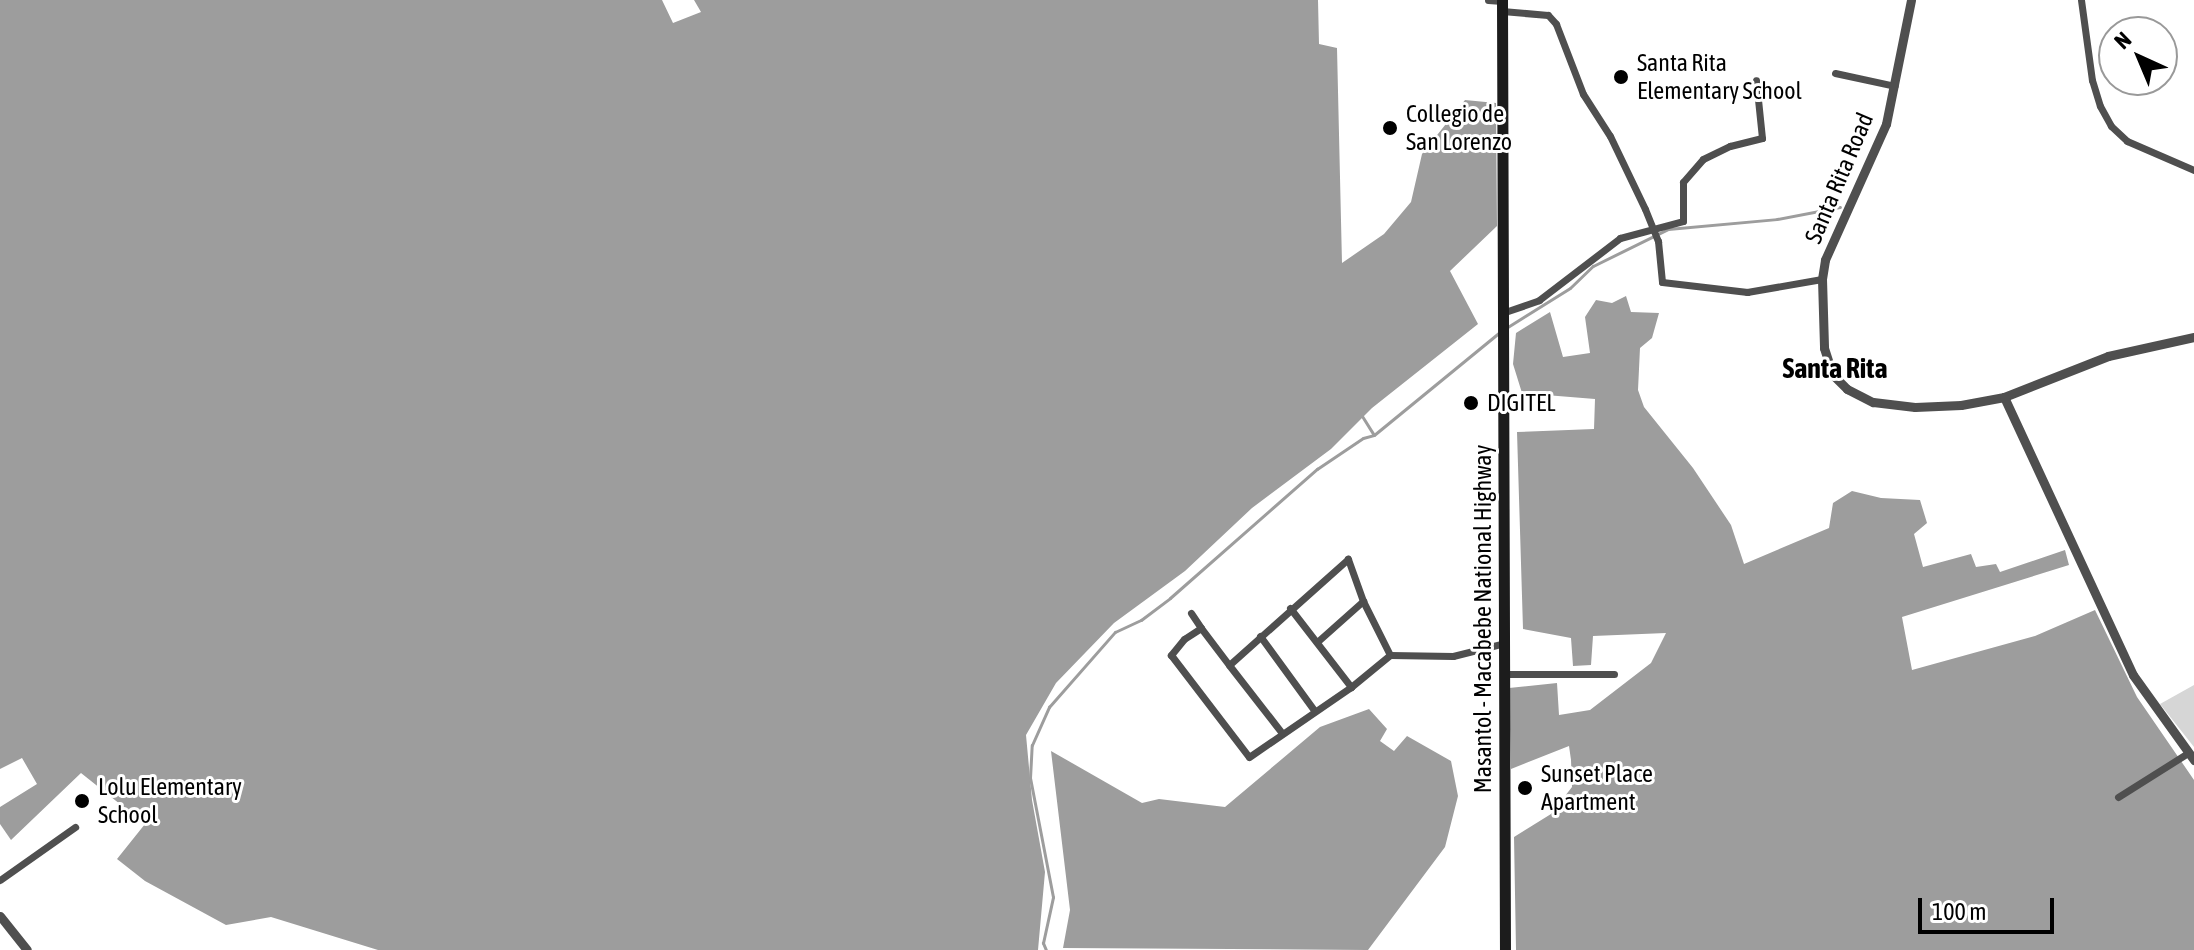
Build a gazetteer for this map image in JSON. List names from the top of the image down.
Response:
{
  "streets": {
    "main road": ["Masantol - Macabebe National Highway"],
    "street": ["Santa Rita Road"]
  },
  "districts": ["Santa Rita"],
  "places": [
    "Santa Rita Elementary School",
    "Collegio de San Lorenzo",
    "DIGITEL",
    "Sunset Place Apartment",
    "Lolu Elementary School"
  ],
  "scale_bar": "100 m",
  "north": "top left"
}
